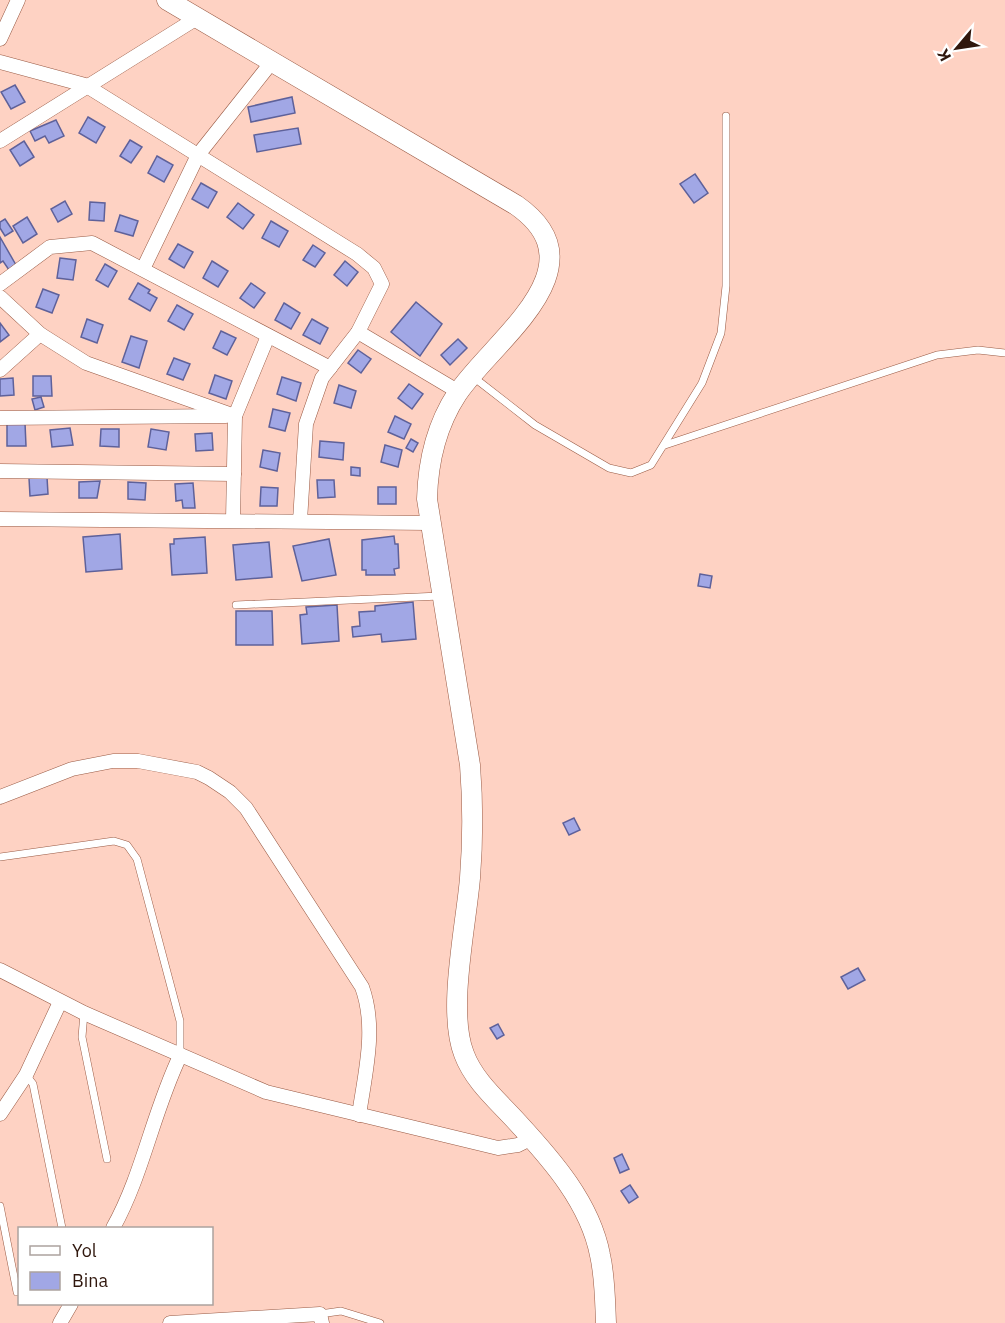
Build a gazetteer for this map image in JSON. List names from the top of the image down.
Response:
{
  "legend": ["Yol", "Bina"],
  "north": "bottom left"
}
